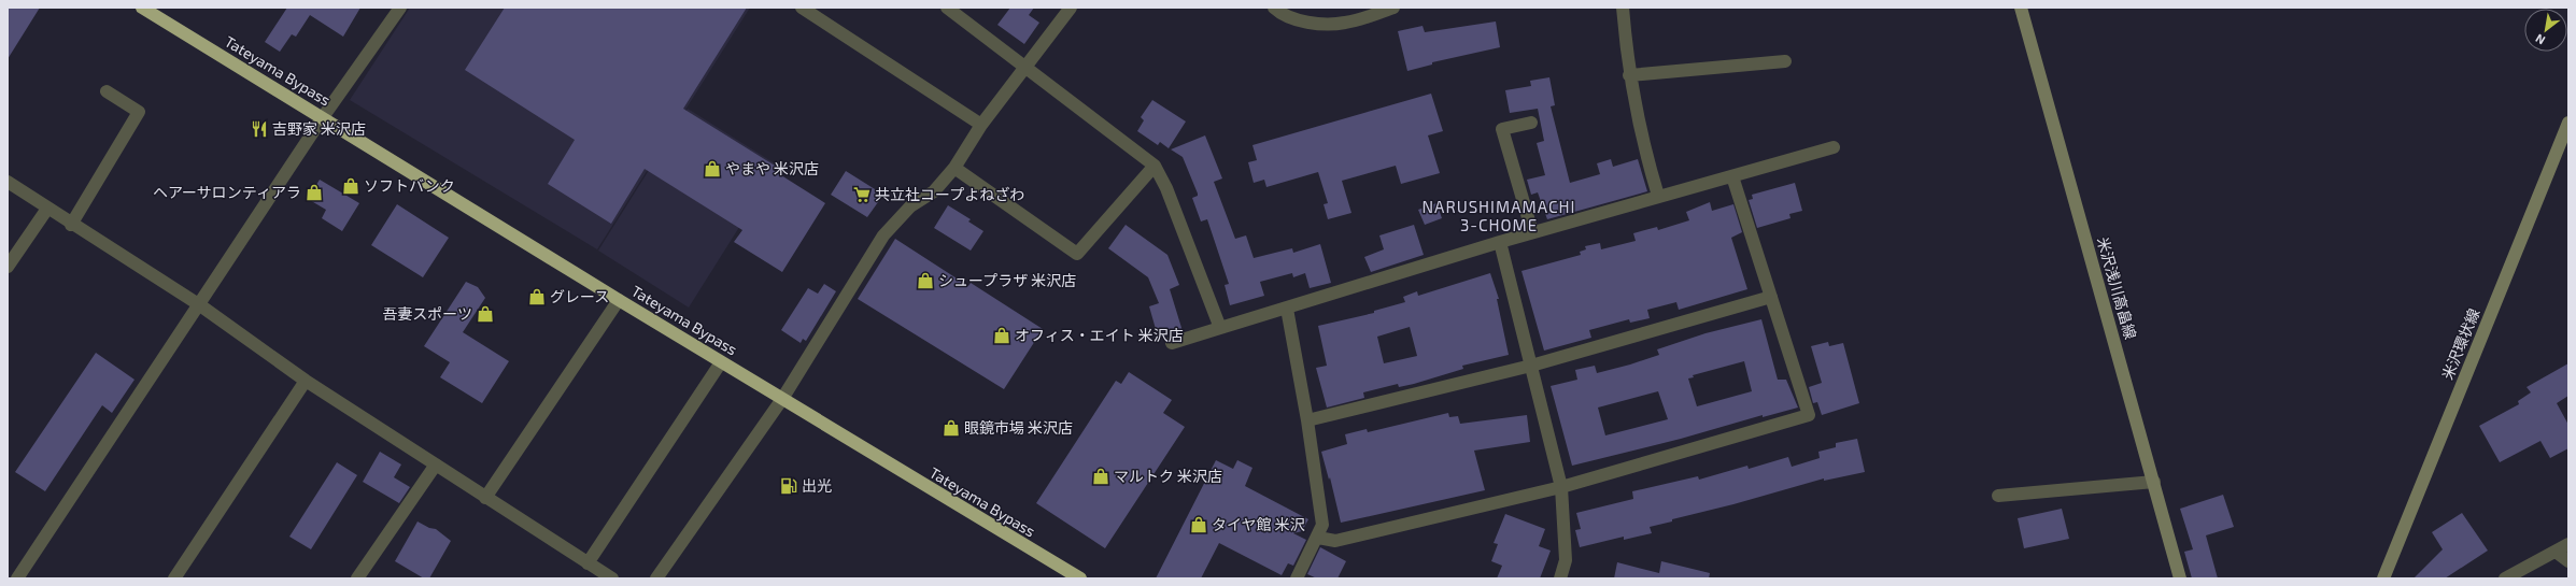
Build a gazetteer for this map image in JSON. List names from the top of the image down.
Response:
{
  "streets": {
    "highway": ["Tateyama Bypass"],
    "main road": ["米沢浅川高畠線", "米沢環状線"]
  },
  "districts": ["NARUSHIMAMACHI 3-CHOME"],
  "places": {
    "restaurant": ["吉野家 米沢店"],
    "shop": [
      "やまや 米沢店",
      "ソフトバンク",
      "ヘアーサロンティアラ",
      "シュープラザ 米沢店",
      "グレース",
      "吾妻スポーツ",
      "オフィス・エイト 米沢店",
      "眼鏡市場 米沢店",
      "マルトク 米沢店",
      "タイヤ館 米沢"
    ],
    "supermarket": ["共立社コープよねざわ"],
    "fuel station": ["出光"]
  },
  "north": "bottom left"
}
